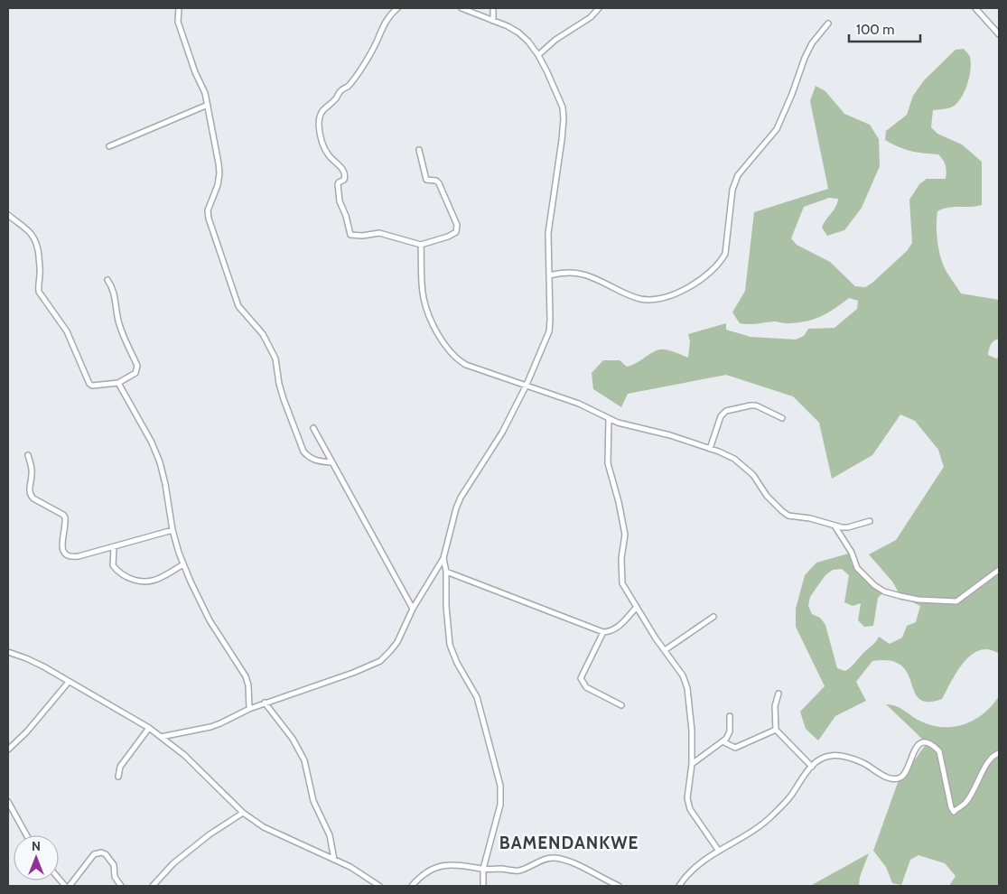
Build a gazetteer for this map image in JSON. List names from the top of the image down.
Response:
{
  "districts": ["BAMENDANKWE"],
  "scale_bar": "100 m",
  "north": "top"
}
